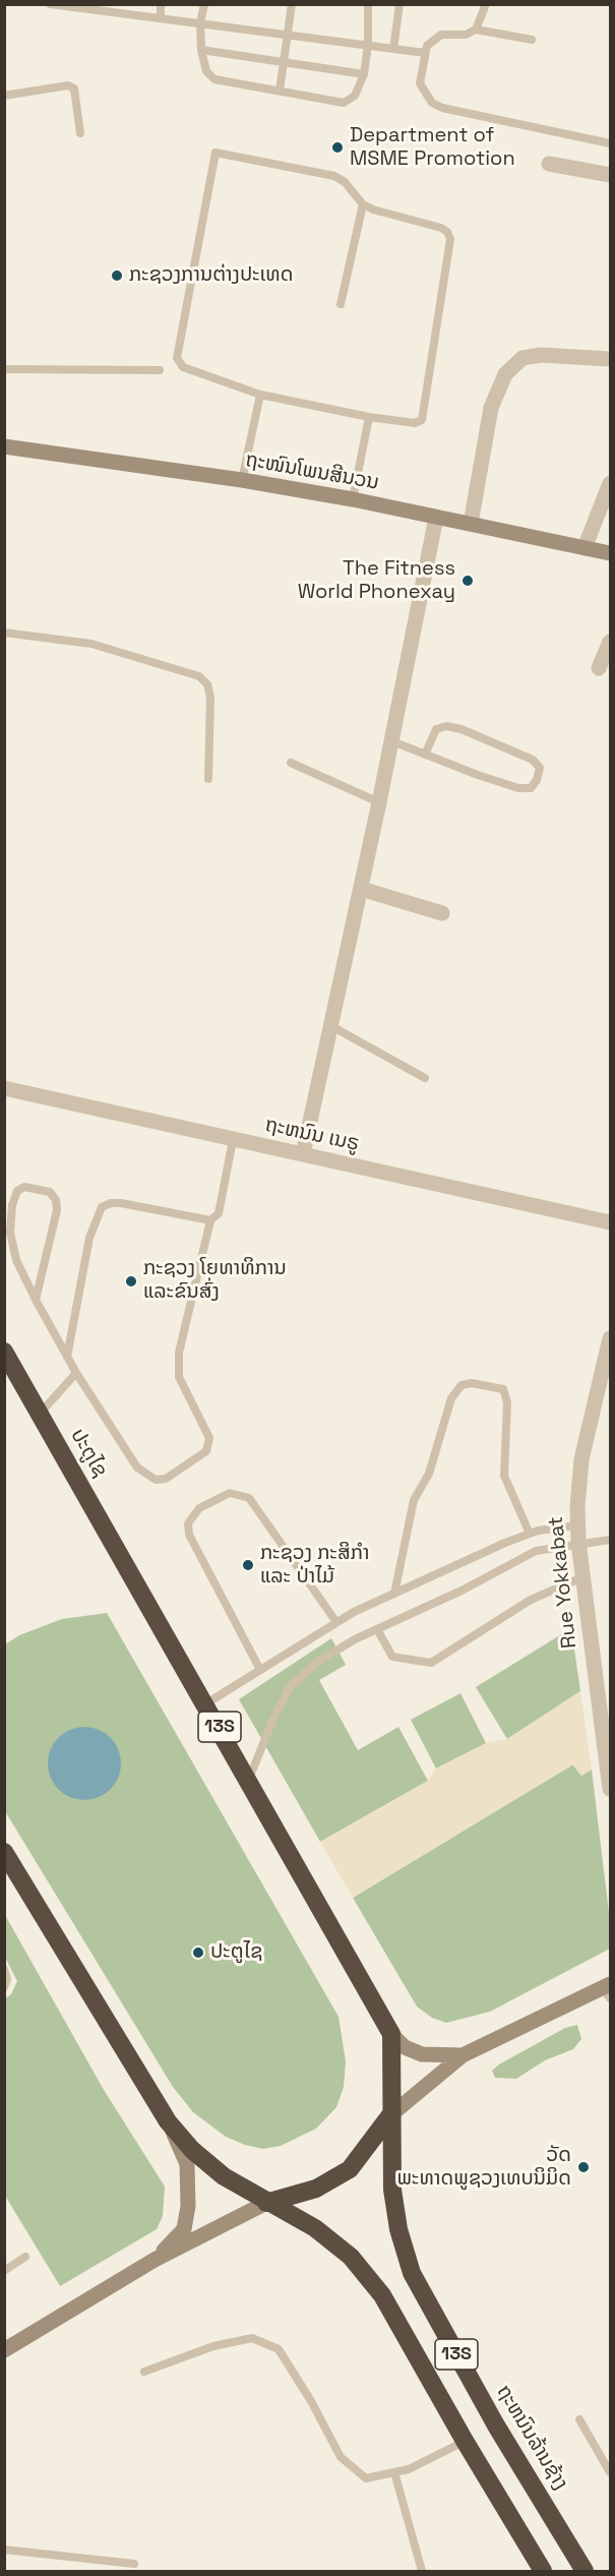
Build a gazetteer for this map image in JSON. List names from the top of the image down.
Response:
{
  "streets": {
    "highway": ["ປະຕູໄຊ", "13S", "ຖະຫນົນລ້ານຊ້າງ"],
    "street": ["ຖະໜົນໂພນສີນວນ", "ຖະຫນົນ ເນຣູ", "Rue Yokkabat"]
  },
  "crossings": [
    ["ປະຕູໄຊ", "ຖະຫນົນລ້ານຊ້າງ"]
  ],
  "places": [
    "Department of MSME Promotion",
    "ກະຊວງການຕ່າງປະເທດ",
    "The Fitness World Phonexay",
    "ກະຊວງ ໂຍທາທິການ ແລະຂົນສົ່ງ",
    "ກະຊວງ ກະສິກຳ ແລະ ປ່າໄມ້",
    "ປະຕູໄຊ",
    "ວັດ ພະທາດພູຊວງເທບນິມິດ"
  ]
}
